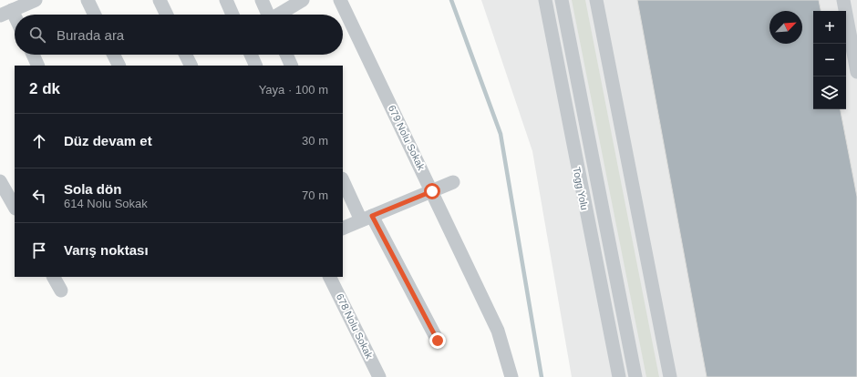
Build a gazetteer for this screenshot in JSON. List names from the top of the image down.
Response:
{
  "streets": {
    "street": ["679 Nolu Sokak", "Togg Yolu", "678 Nolu Sokak"]
  },
  "north": "top right",
  "page": {
    "map_buttons": ["+", "−"],
    "search": "Burada ara",
    "heading": ["2 dk", "Yaya · 100 m"],
    "list": [
      ["Düz devam et", "30 m"],
      ["Sola dön", "614 Nolu Sokak", "70 m"],
      "Varış noktası"
    ]
  }
}
